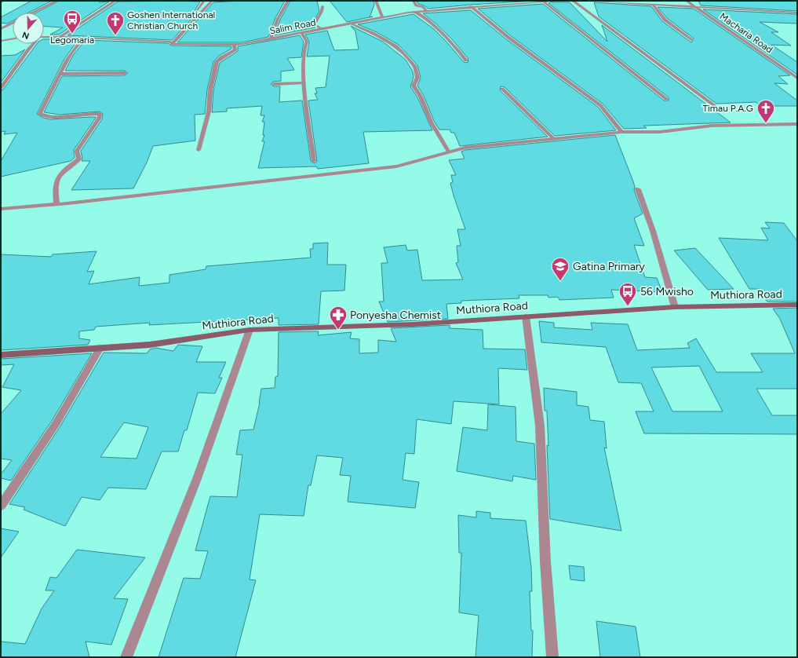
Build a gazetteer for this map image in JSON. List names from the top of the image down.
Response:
{
  "streets": {
    "street": ["Salim Road", "Macharia Road", "Muthiora Road"]
  },
  "places": {
    "bus stop": ["Legomaria", "56 Mwisho"],
    "church": ["Goshen International Christian Church", "Timau P.A.G"],
    "school or university": ["Gatina Primary"],
    "pharmacy": ["Ponyesha Chemist"]
  },
  "north": "bottom"
}
